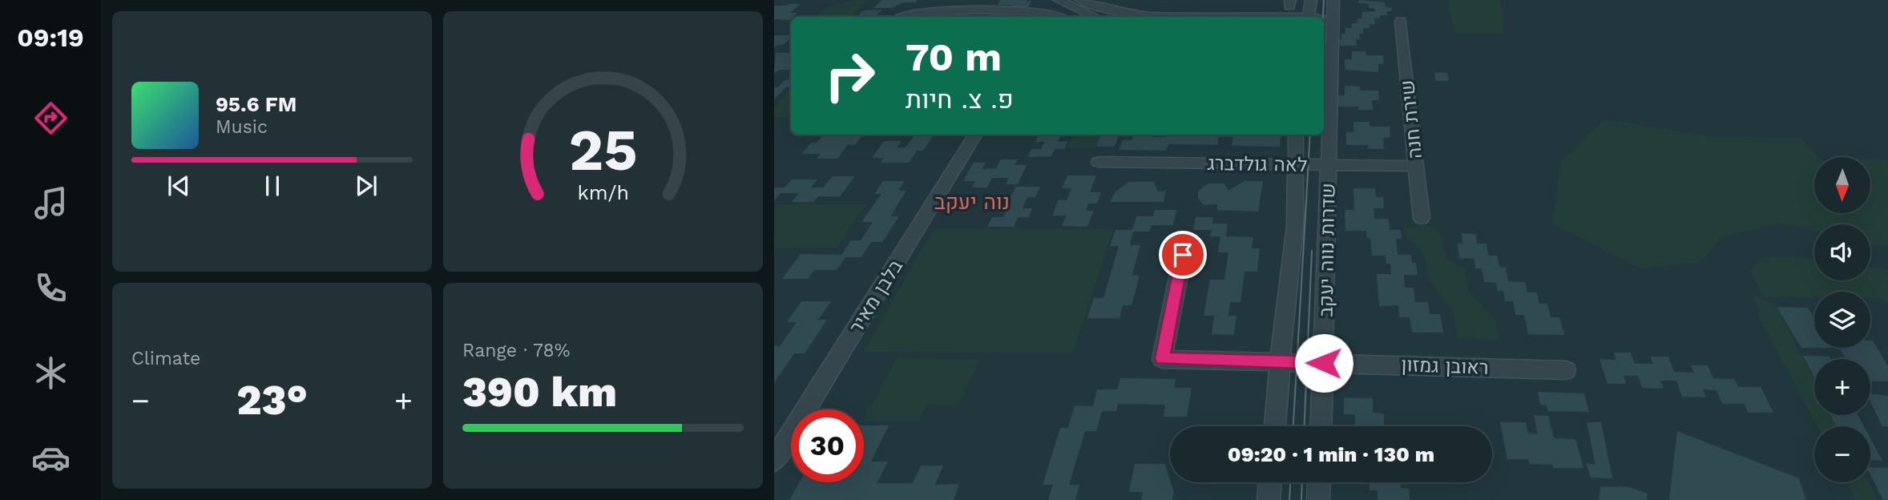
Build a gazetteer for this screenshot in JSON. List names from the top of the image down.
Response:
{
  "streets": {
    "street": [
      "שירת חנה",
      "לאה גולדברג",
      "שדרות נווה יעקב",
      "בלבן מאיר",
      "ראובן גמזון"
    ]
  },
  "crossings": [
    ["שירת חנה", "לאה גולדברג"],
    ["לאה גולדברג", "שדרות נווה יעקב"],
    ["שדרות נווה יעקב", "ראובן גמזון"]
  ],
  "districts": ["נוה יעקב"],
  "north": "bottom",
  "page": {
    "tabs": "09:19",
    "turn": ["70 m", "פ. צ. חיות"],
    "song": ["95.6 FM", "Music"],
    "map_buttons": ["+", "−"],
    "tile": [
      "Climate",
      ["Range · 78%", "390 km"]
    ],
    "heat": ["−", "23°", "+"],
    "limit": "30",
    "trip": "09:20 · 1 min · 130 m",
    "gauge": ["25", "km/h"]
  }
}
